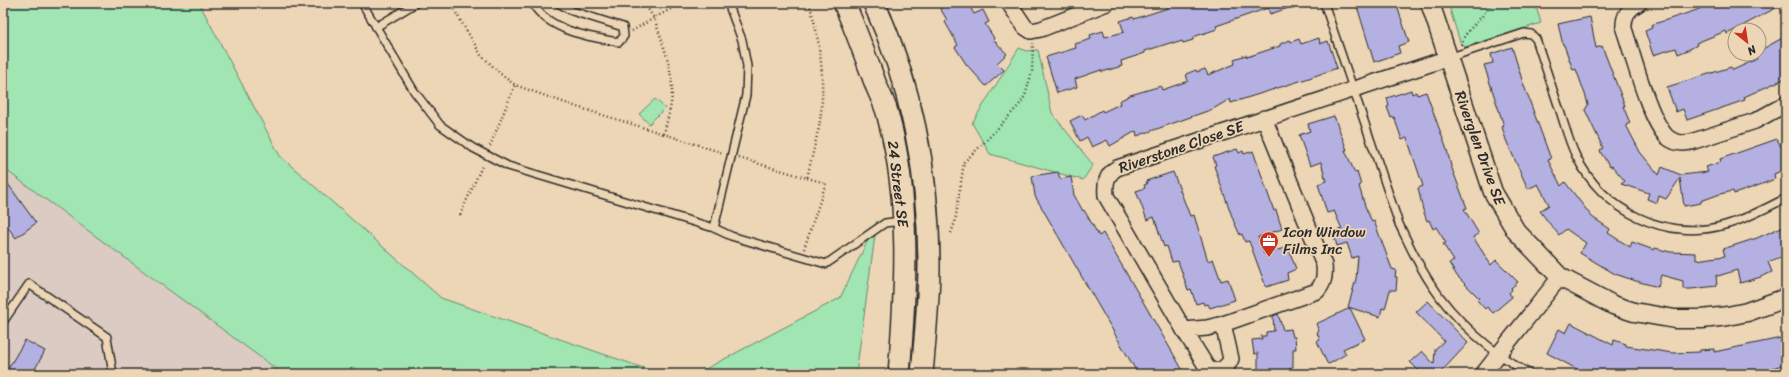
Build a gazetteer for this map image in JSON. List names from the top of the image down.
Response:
{
  "streets": {
    "main road": ["24 Street SE"],
    "street": ["Riverstone Close SE", "Riverglen Drive SE"]
  },
  "crossings": [
    ["Riverstone Close SE", "Riverglen Drive SE"]
  ],
  "places": {
    "office": ["Icon Window Films Inc"]
  },
  "north": "bottom right"
}
